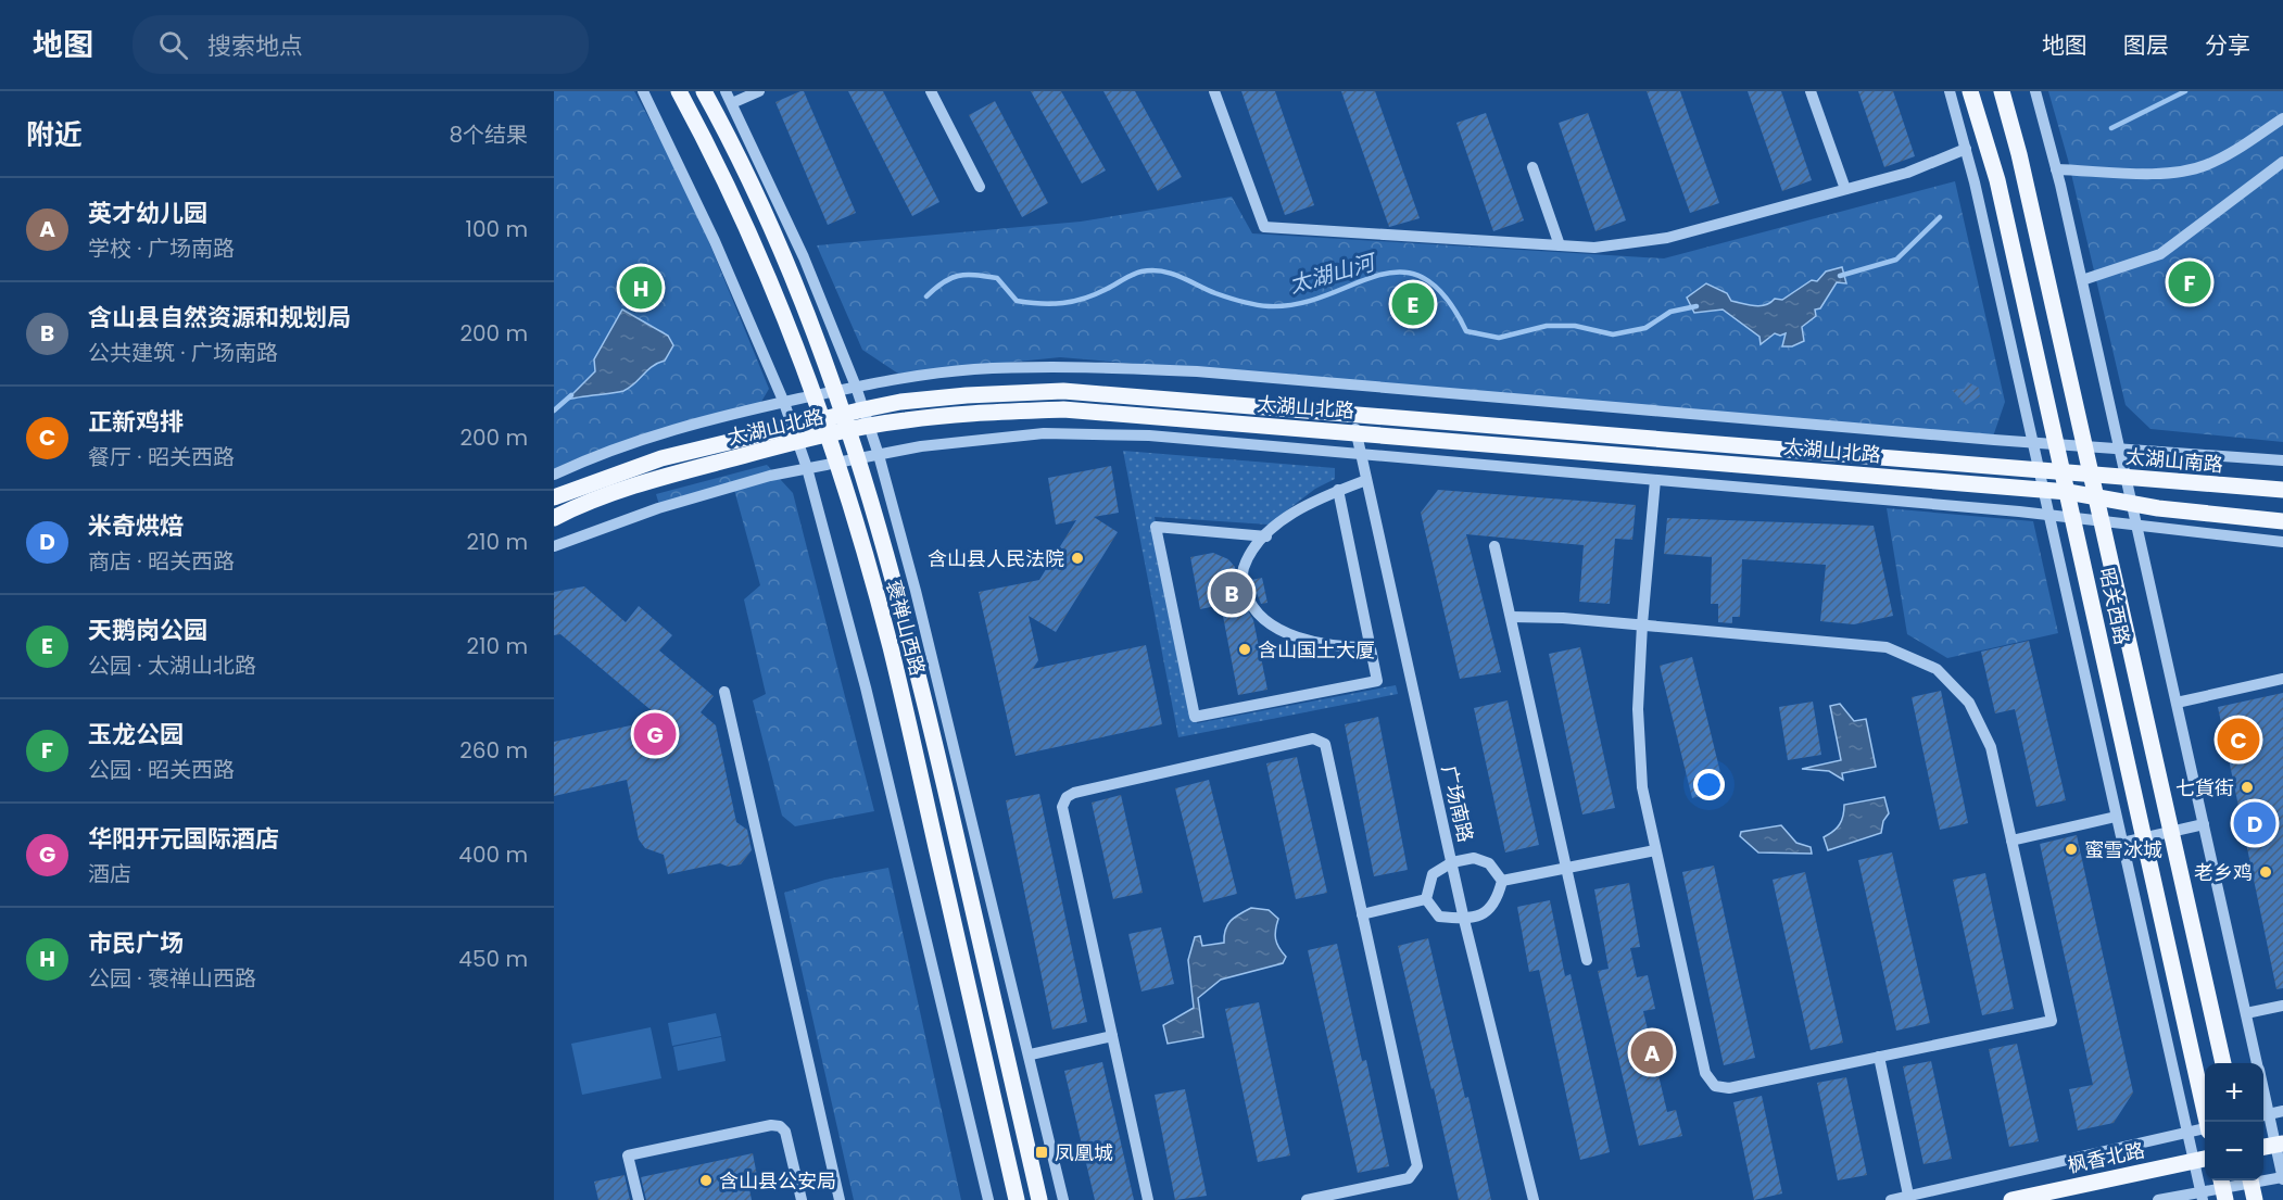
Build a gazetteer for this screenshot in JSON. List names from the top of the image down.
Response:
{
  "streets": {
    "main road": [
      "太湖山北路",
      "太湖山南路",
      "昭关西路",
      "褒禅山西路",
      "枫香北路"
    ],
    "street": ["广场南路"]
  },
  "crossings": [
    ["太湖山北路", "太湖山南路"],
    ["太湖山北路", "昭关西路"],
    ["太湖山北路", "褒禅山西路"],
    ["太湖山北路", "广场南路"],
    ["太湖山南路", "昭关西路"]
  ],
  "water": ["太湖山河"],
  "places": {
    "other": [
      "含山县人民法院",
      "含山国土大厦",
      "七貨街",
      "蜜雪冰城",
      "老乡鸡",
      "含山县公安局"
    ],
    "transit": ["凤凰城"]
  },
  "page": {
    "header": "地图",
    "search": "搜索地点",
    "nav": ["地图", "图层", "分享"],
    "heading": ["附近", "8个结果"],
    "list": [
      {
        "mark": "A",
        "name": "英才幼儿园",
        "note": "学校 · 广场南路",
        "value": "100 m"
      },
      {
        "mark": "B",
        "name": "含山县自然资源和规划局",
        "note": "公共建筑 · 广场南路",
        "value": "200 m"
      },
      {
        "mark": "C",
        "name": "正新鸡排",
        "note": "餐厅 · 昭关西路",
        "value": "200 m"
      },
      {
        "mark": "D",
        "name": "米奇烘焙",
        "note": "商店 · 昭关西路",
        "value": "210 m"
      },
      {
        "mark": "E",
        "name": "天鹅岗公园",
        "note": "公园 · 太湖山北路",
        "value": "210 m"
      },
      {
        "mark": "F",
        "name": "玉龙公园",
        "note": "公园 · 昭关西路",
        "value": "260 m"
      },
      {
        "mark": "G",
        "name": "华阳开元国际酒店",
        "note": "酒店",
        "value": "400 m"
      },
      {
        "mark": "H",
        "name": "市民广场",
        "note": "公园 · 褒禅山西路",
        "value": "450 m"
      }
    ],
    "pins": [
      "F",
      "H",
      "E",
      "B",
      "G",
      "C",
      "D",
      "A"
    ],
    "map_buttons": ["+", "−"]
  }
}
